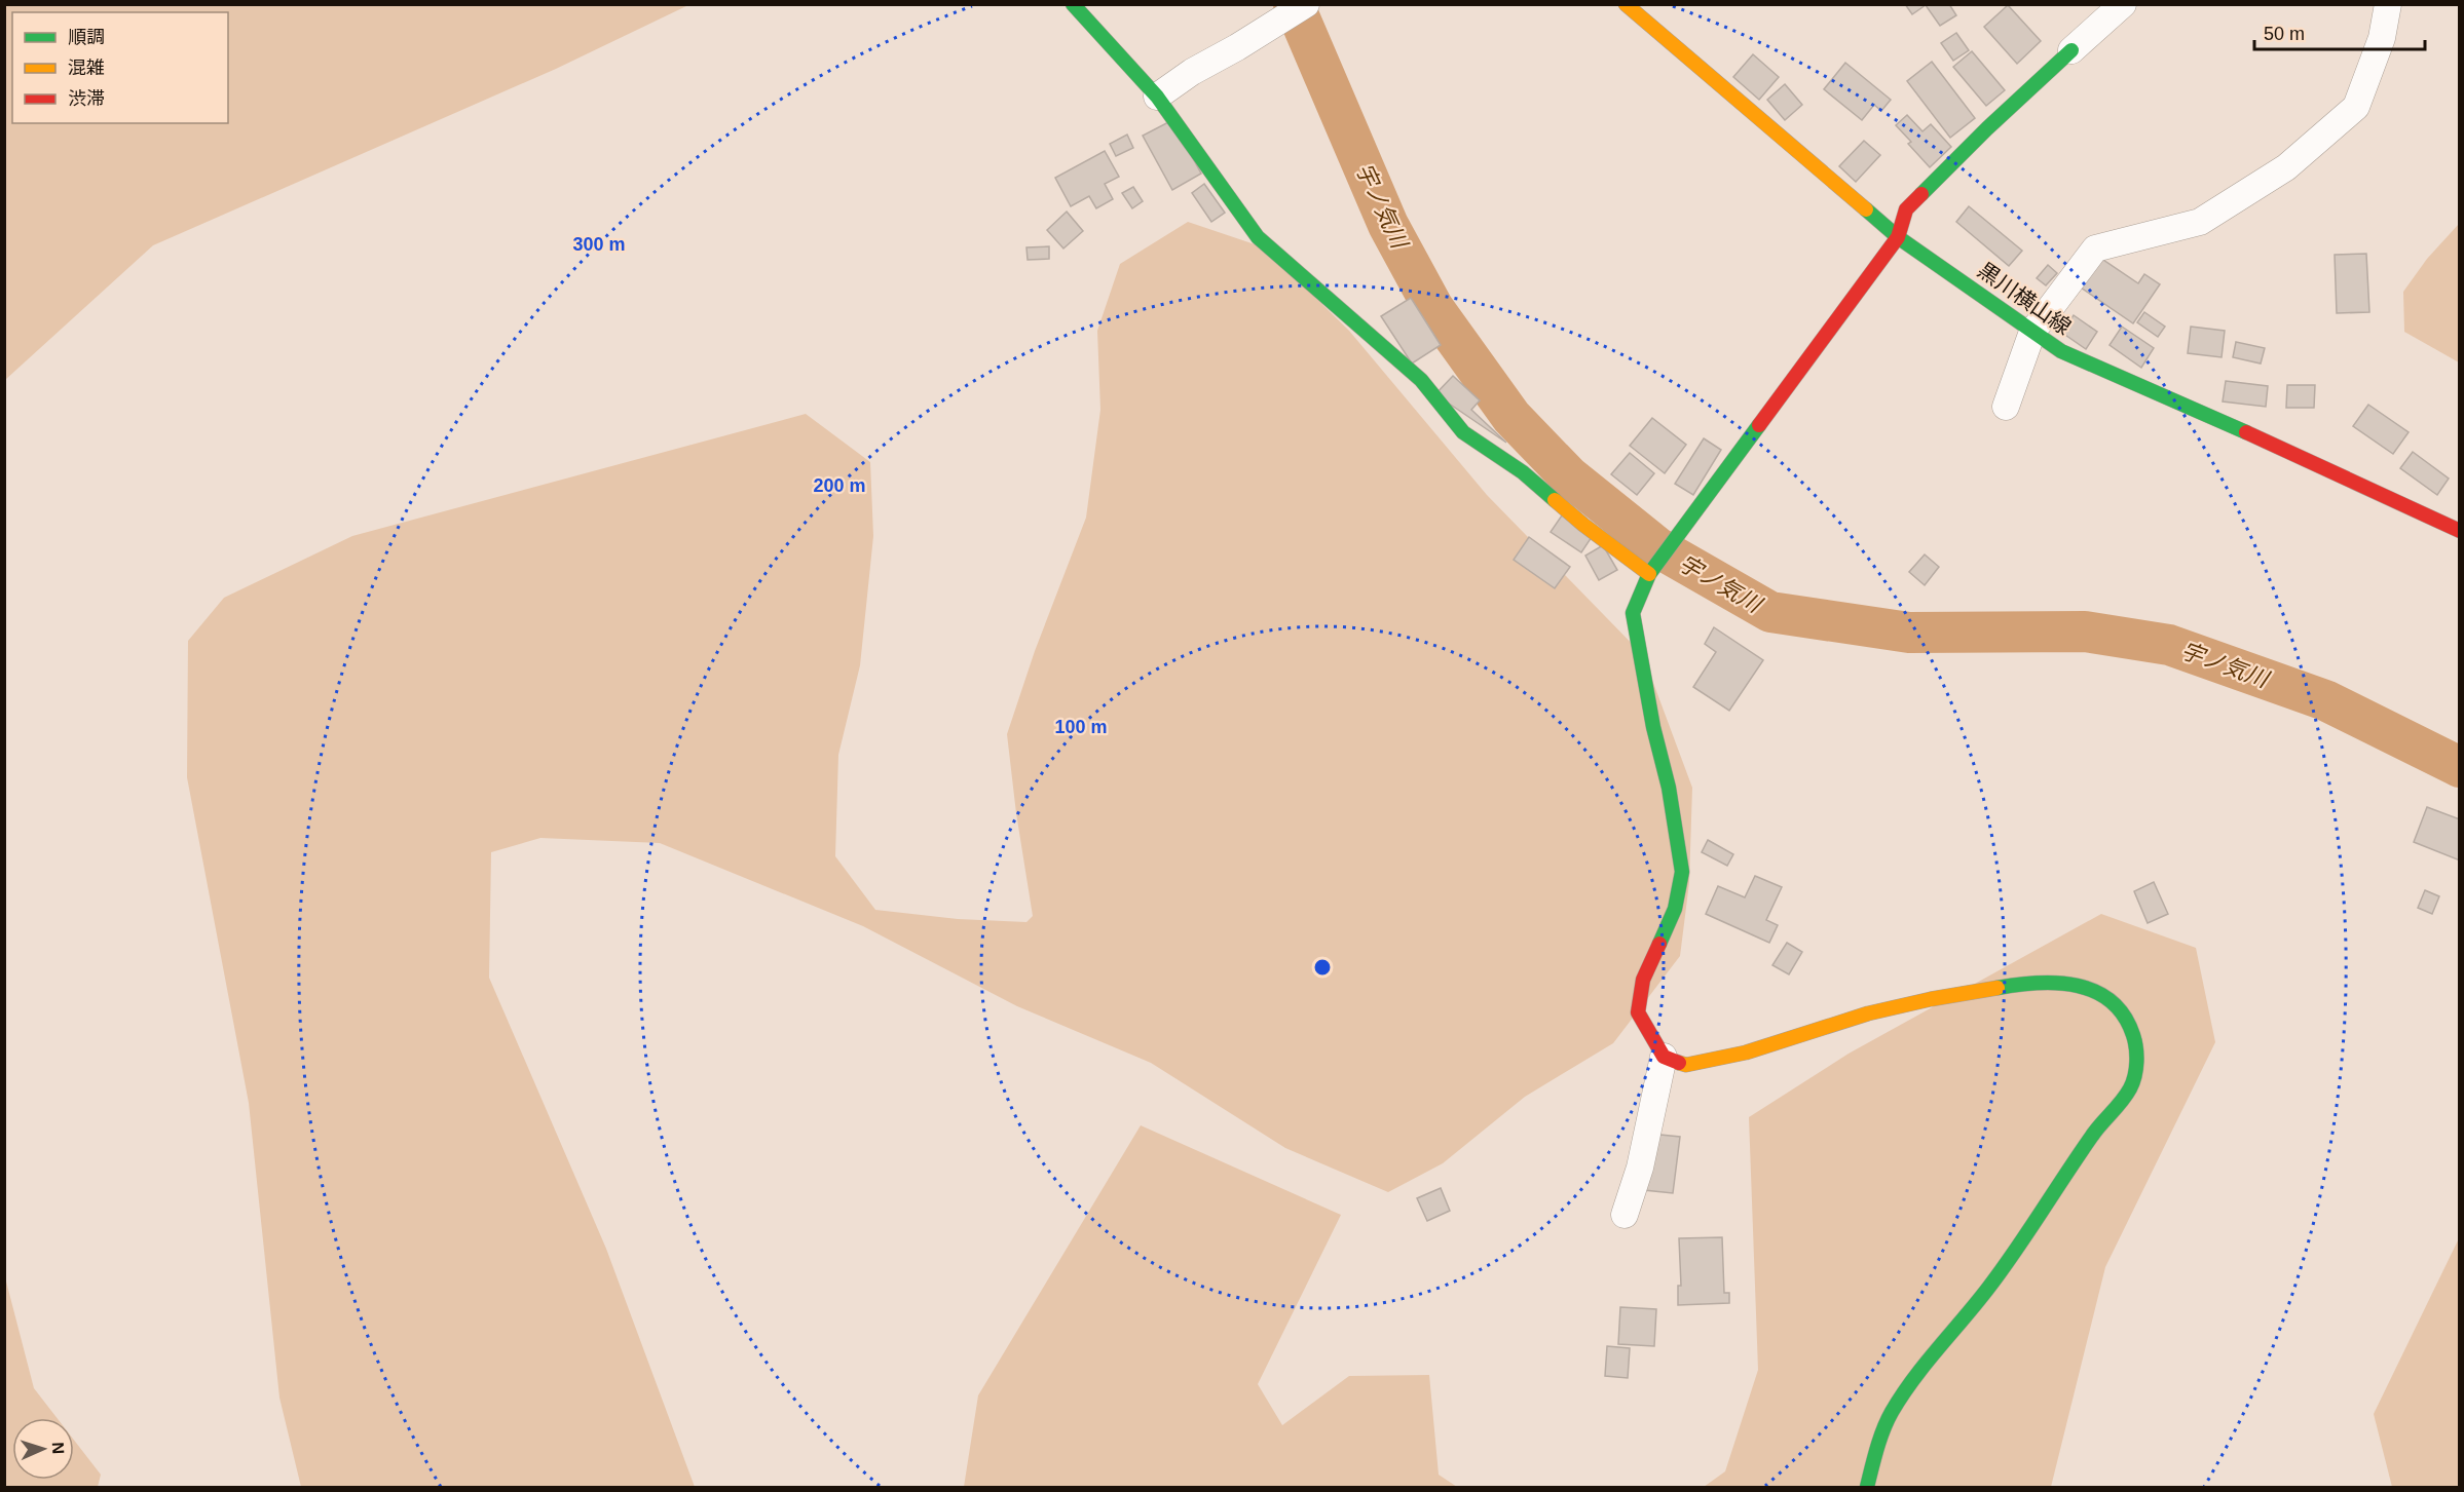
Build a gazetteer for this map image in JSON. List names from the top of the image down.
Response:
{
  "streets": {
    "street": ["黒川横山線"]
  },
  "water": ["宇ノ気川"],
  "legend": ["順調", "混雑", "渋滞"],
  "scale_bar": "50 m",
  "north": "right",
  "rings": ["300 m", "200 m", "100 m"]
}
